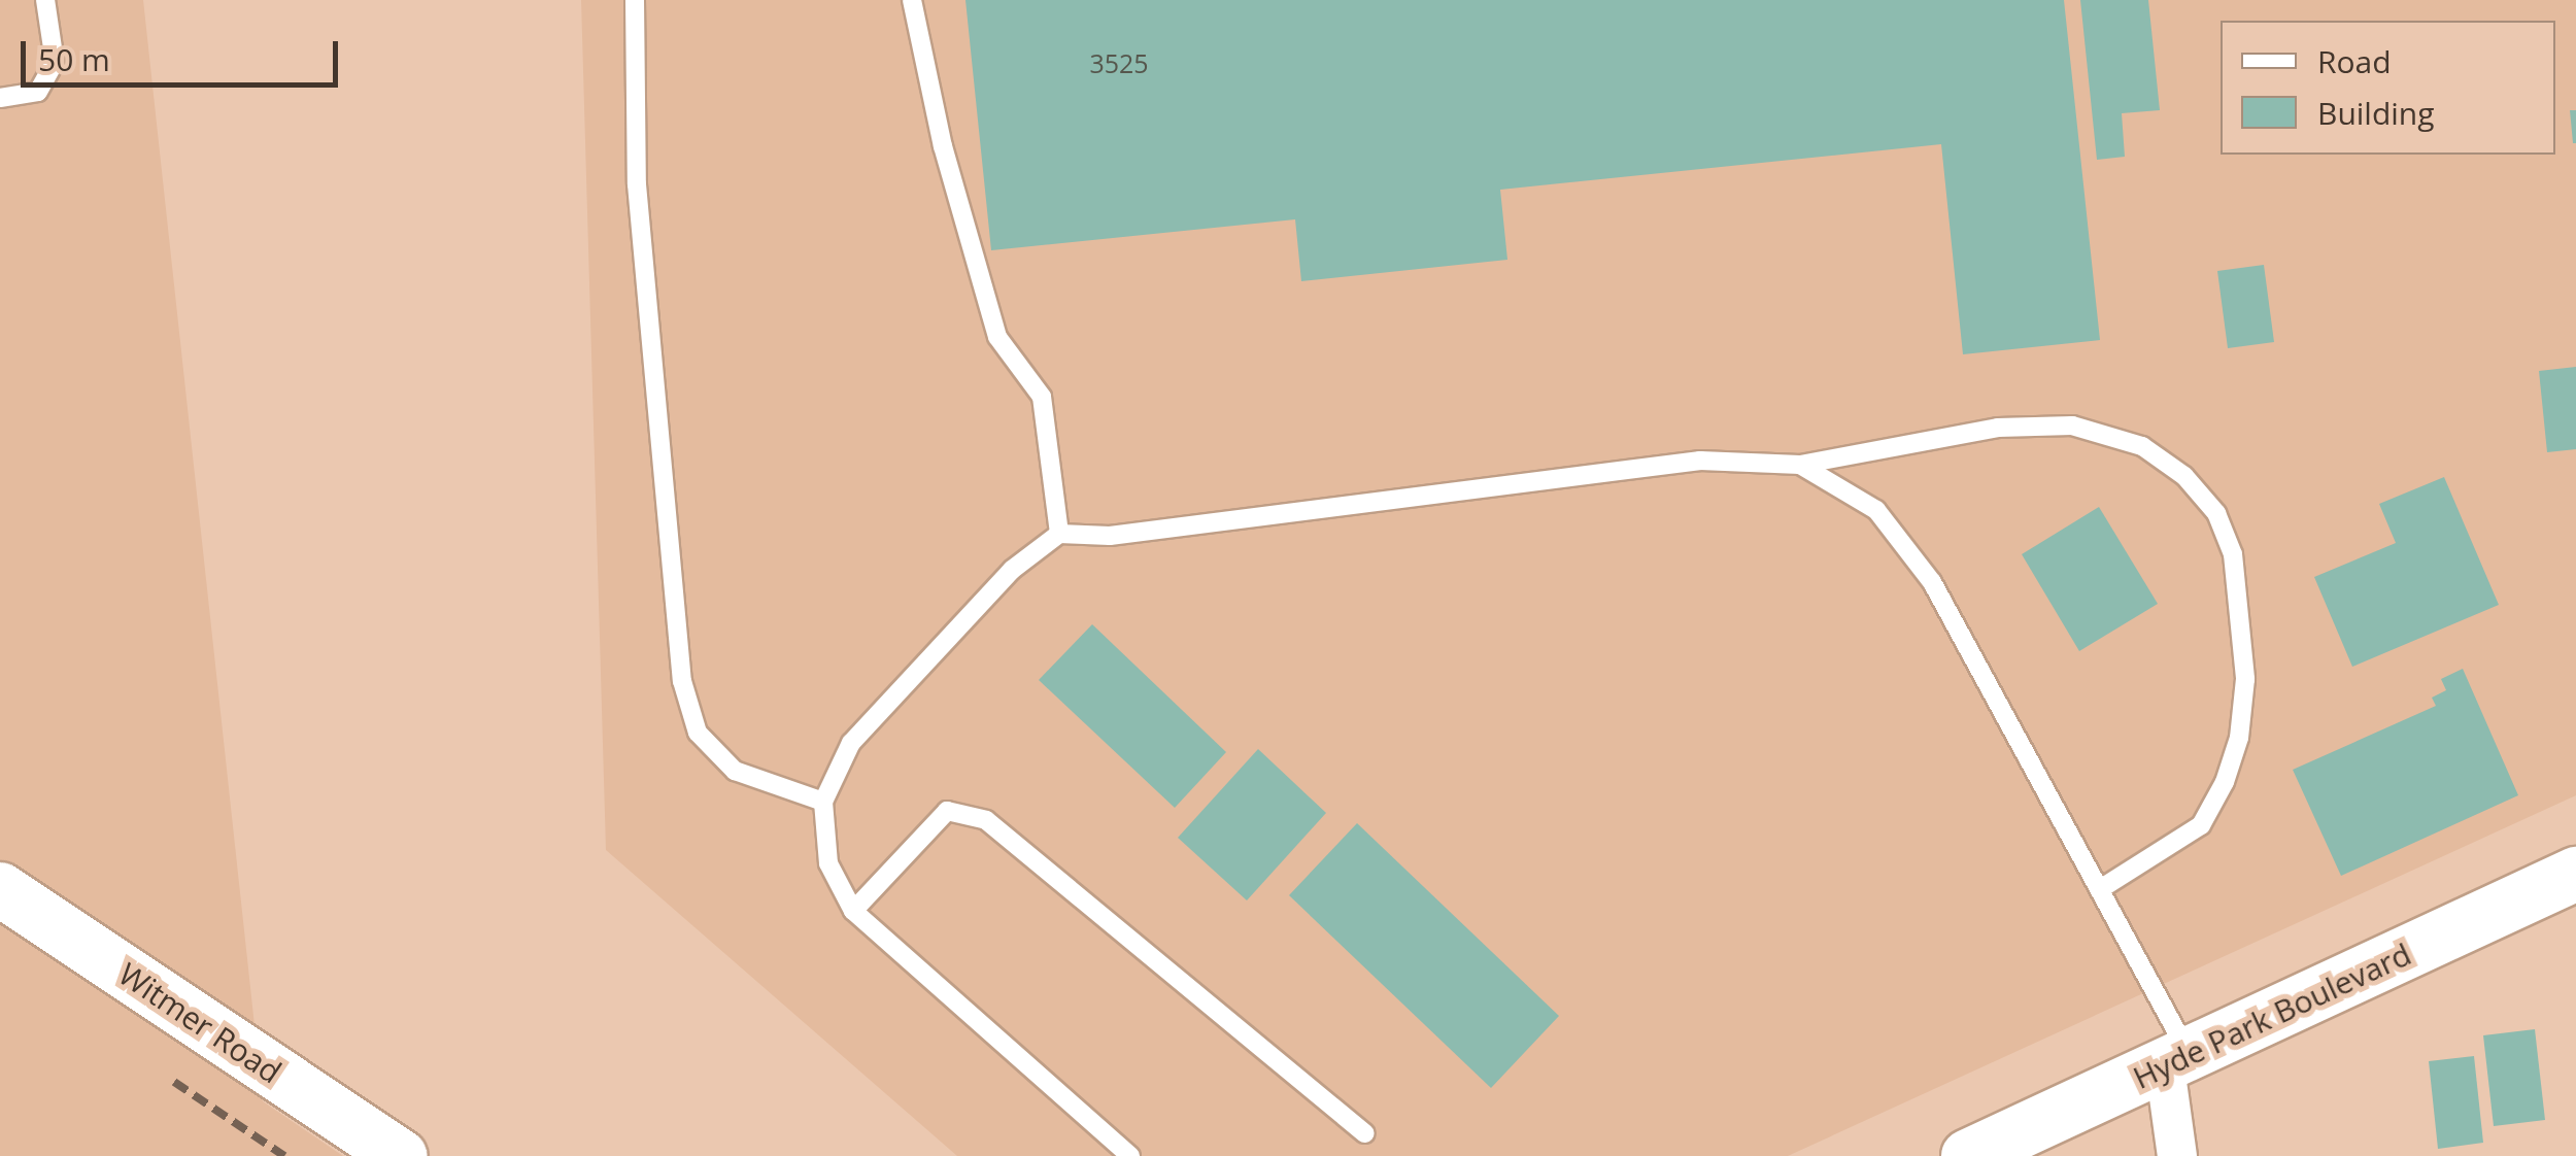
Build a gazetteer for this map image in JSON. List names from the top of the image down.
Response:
{
  "streets": {
    "main road": ["Hyde Park Boulevard", "Witmer Road"]
  },
  "house_numbers": ["3525"],
  "legend": ["Road", "Building"],
  "scale_bar": "50 m"
}
